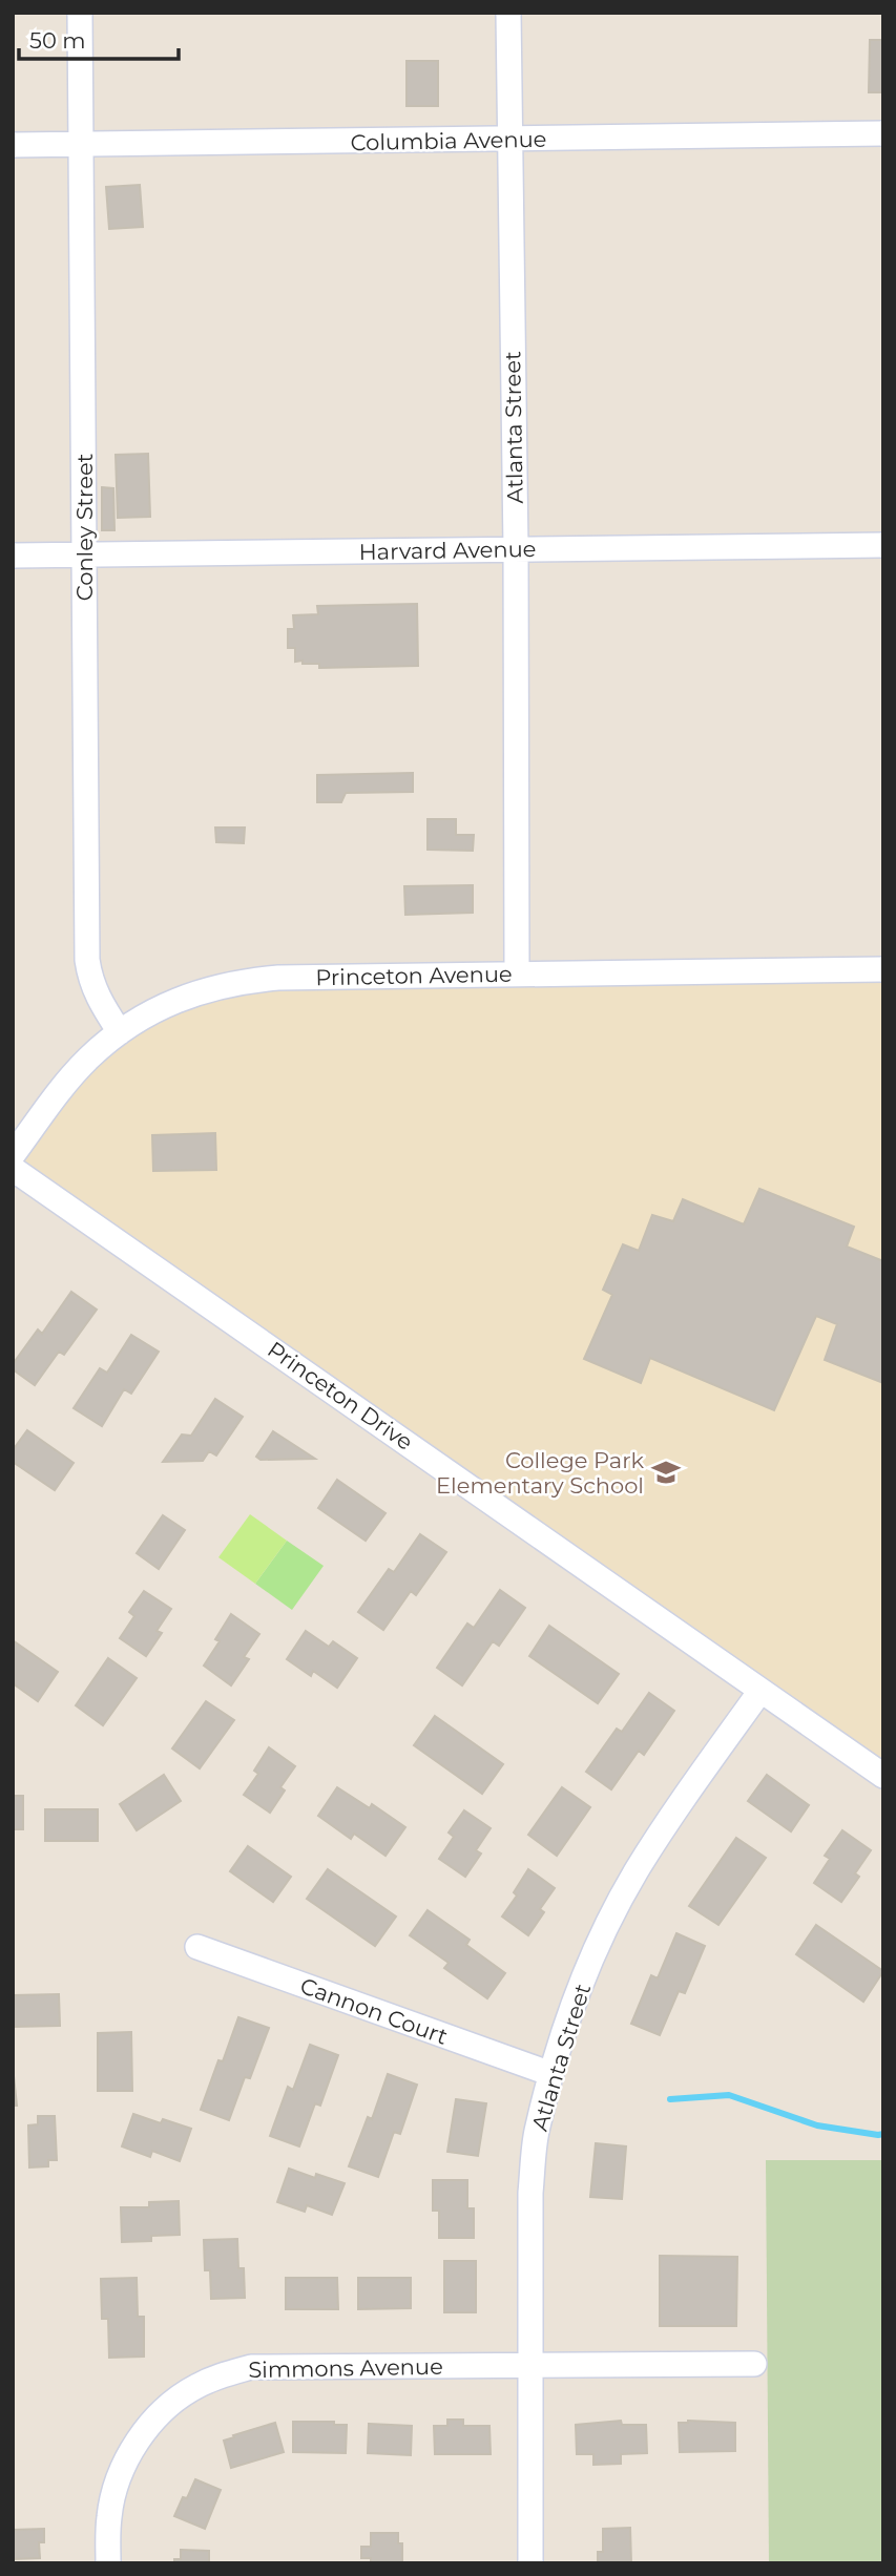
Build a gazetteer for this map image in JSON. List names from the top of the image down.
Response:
{
  "streets": {
    "street": [
      "Columbia Avenue",
      "Atlanta Street",
      "Conley Street",
      "Harvard Avenue",
      "Princeton Avenue",
      "Princeton Drive",
      "Cannon Court",
      "Simmons Avenue"
    ]
  },
  "crossings": [
    ["Columbia Avenue", "Atlanta Street"],
    ["Columbia Avenue", "Conley Street"],
    ["Atlanta Street", "Harvard Avenue"],
    ["Atlanta Street", "Princeton Avenue"],
    ["Atlanta Street", "Princeton Drive"],
    ["Atlanta Street", "Cannon Court"],
    ["Atlanta Street", "Simmons Avenue"],
    ["Conley Street", "Harvard Avenue"],
    ["Conley Street", "Princeton Avenue"]
  ],
  "places": {
    "school or university": ["College Park Elementary School"]
  },
  "scale_bar": "50 m"
}
